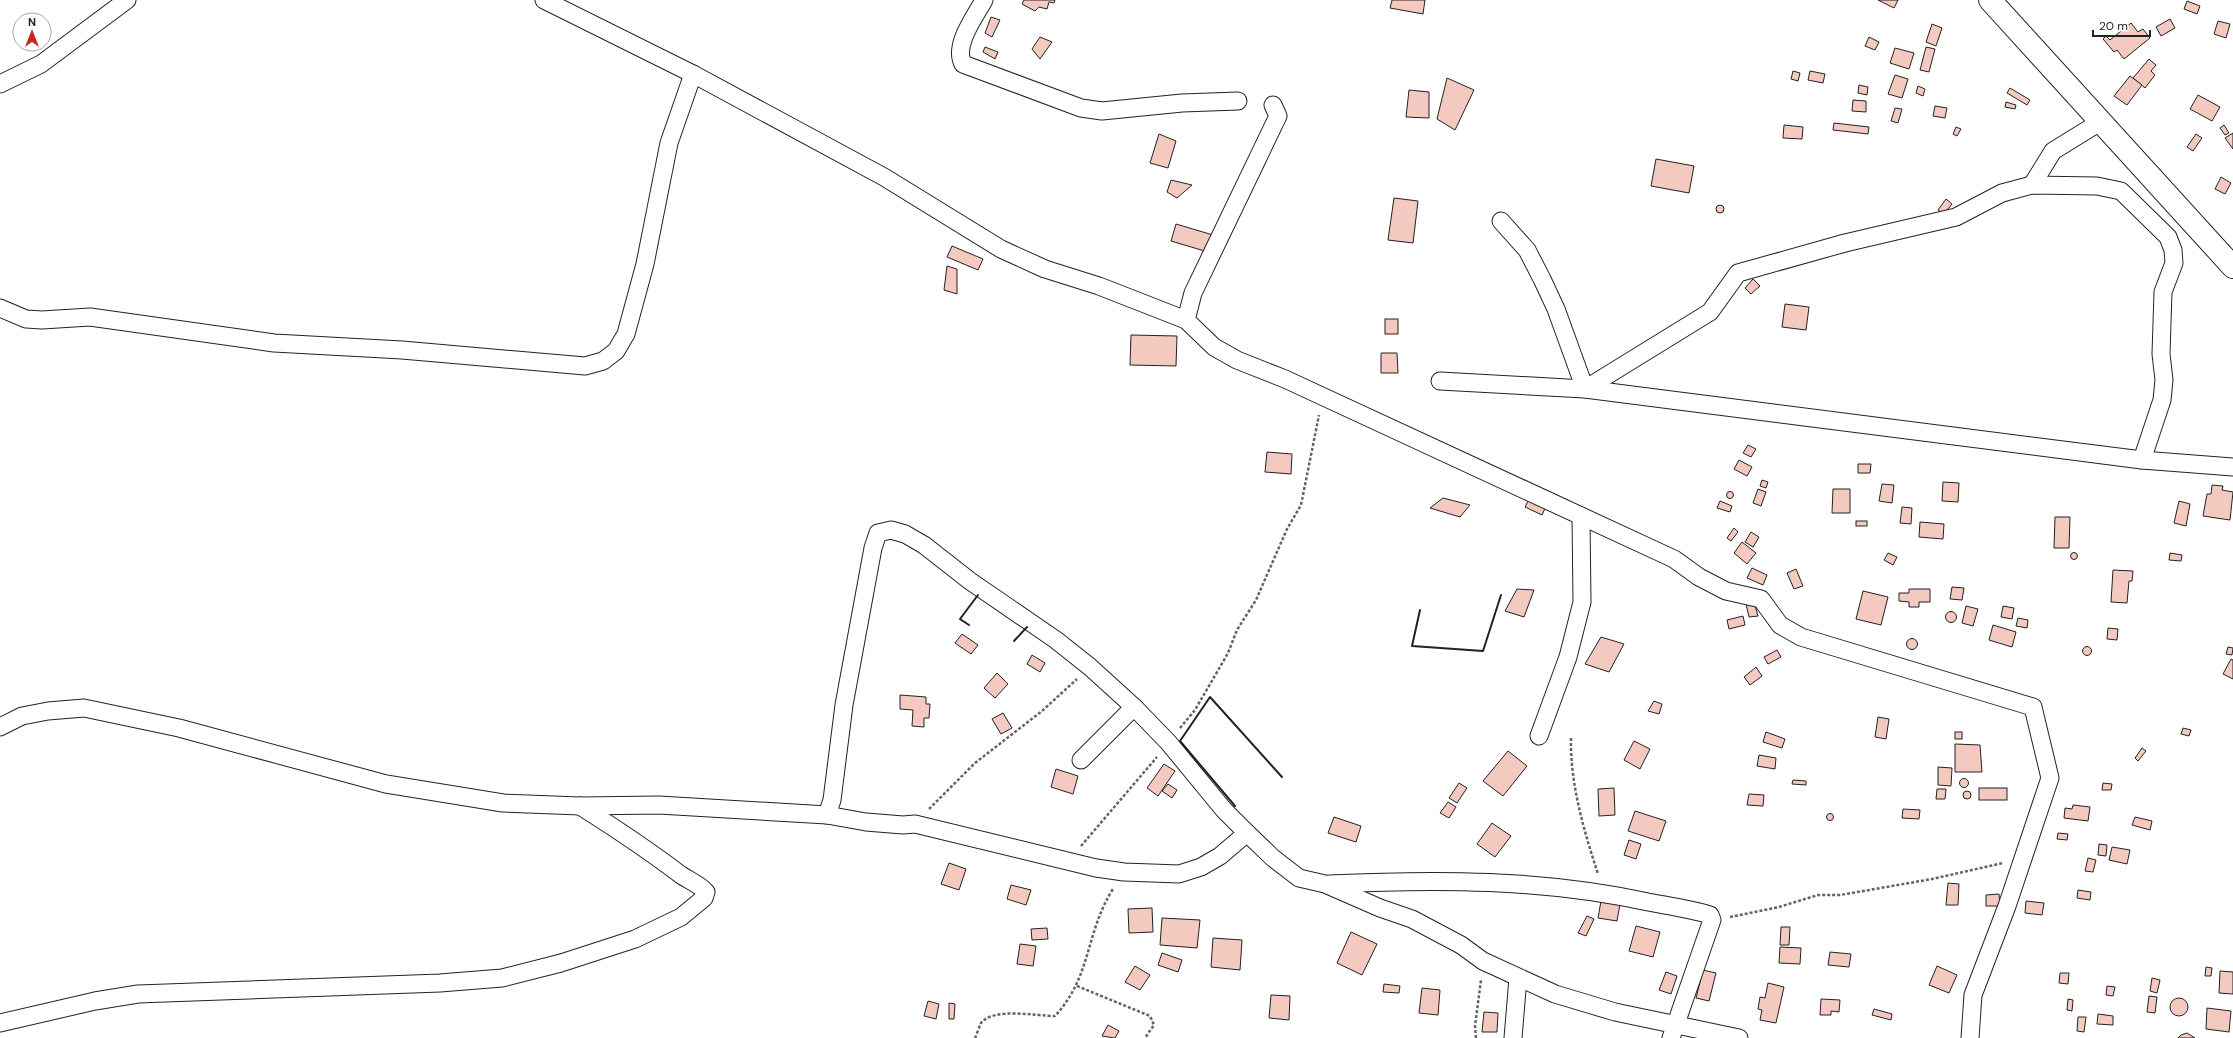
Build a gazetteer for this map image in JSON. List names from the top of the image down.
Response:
{
  "scale_bar": "20 m",
  "north": "top"
}
